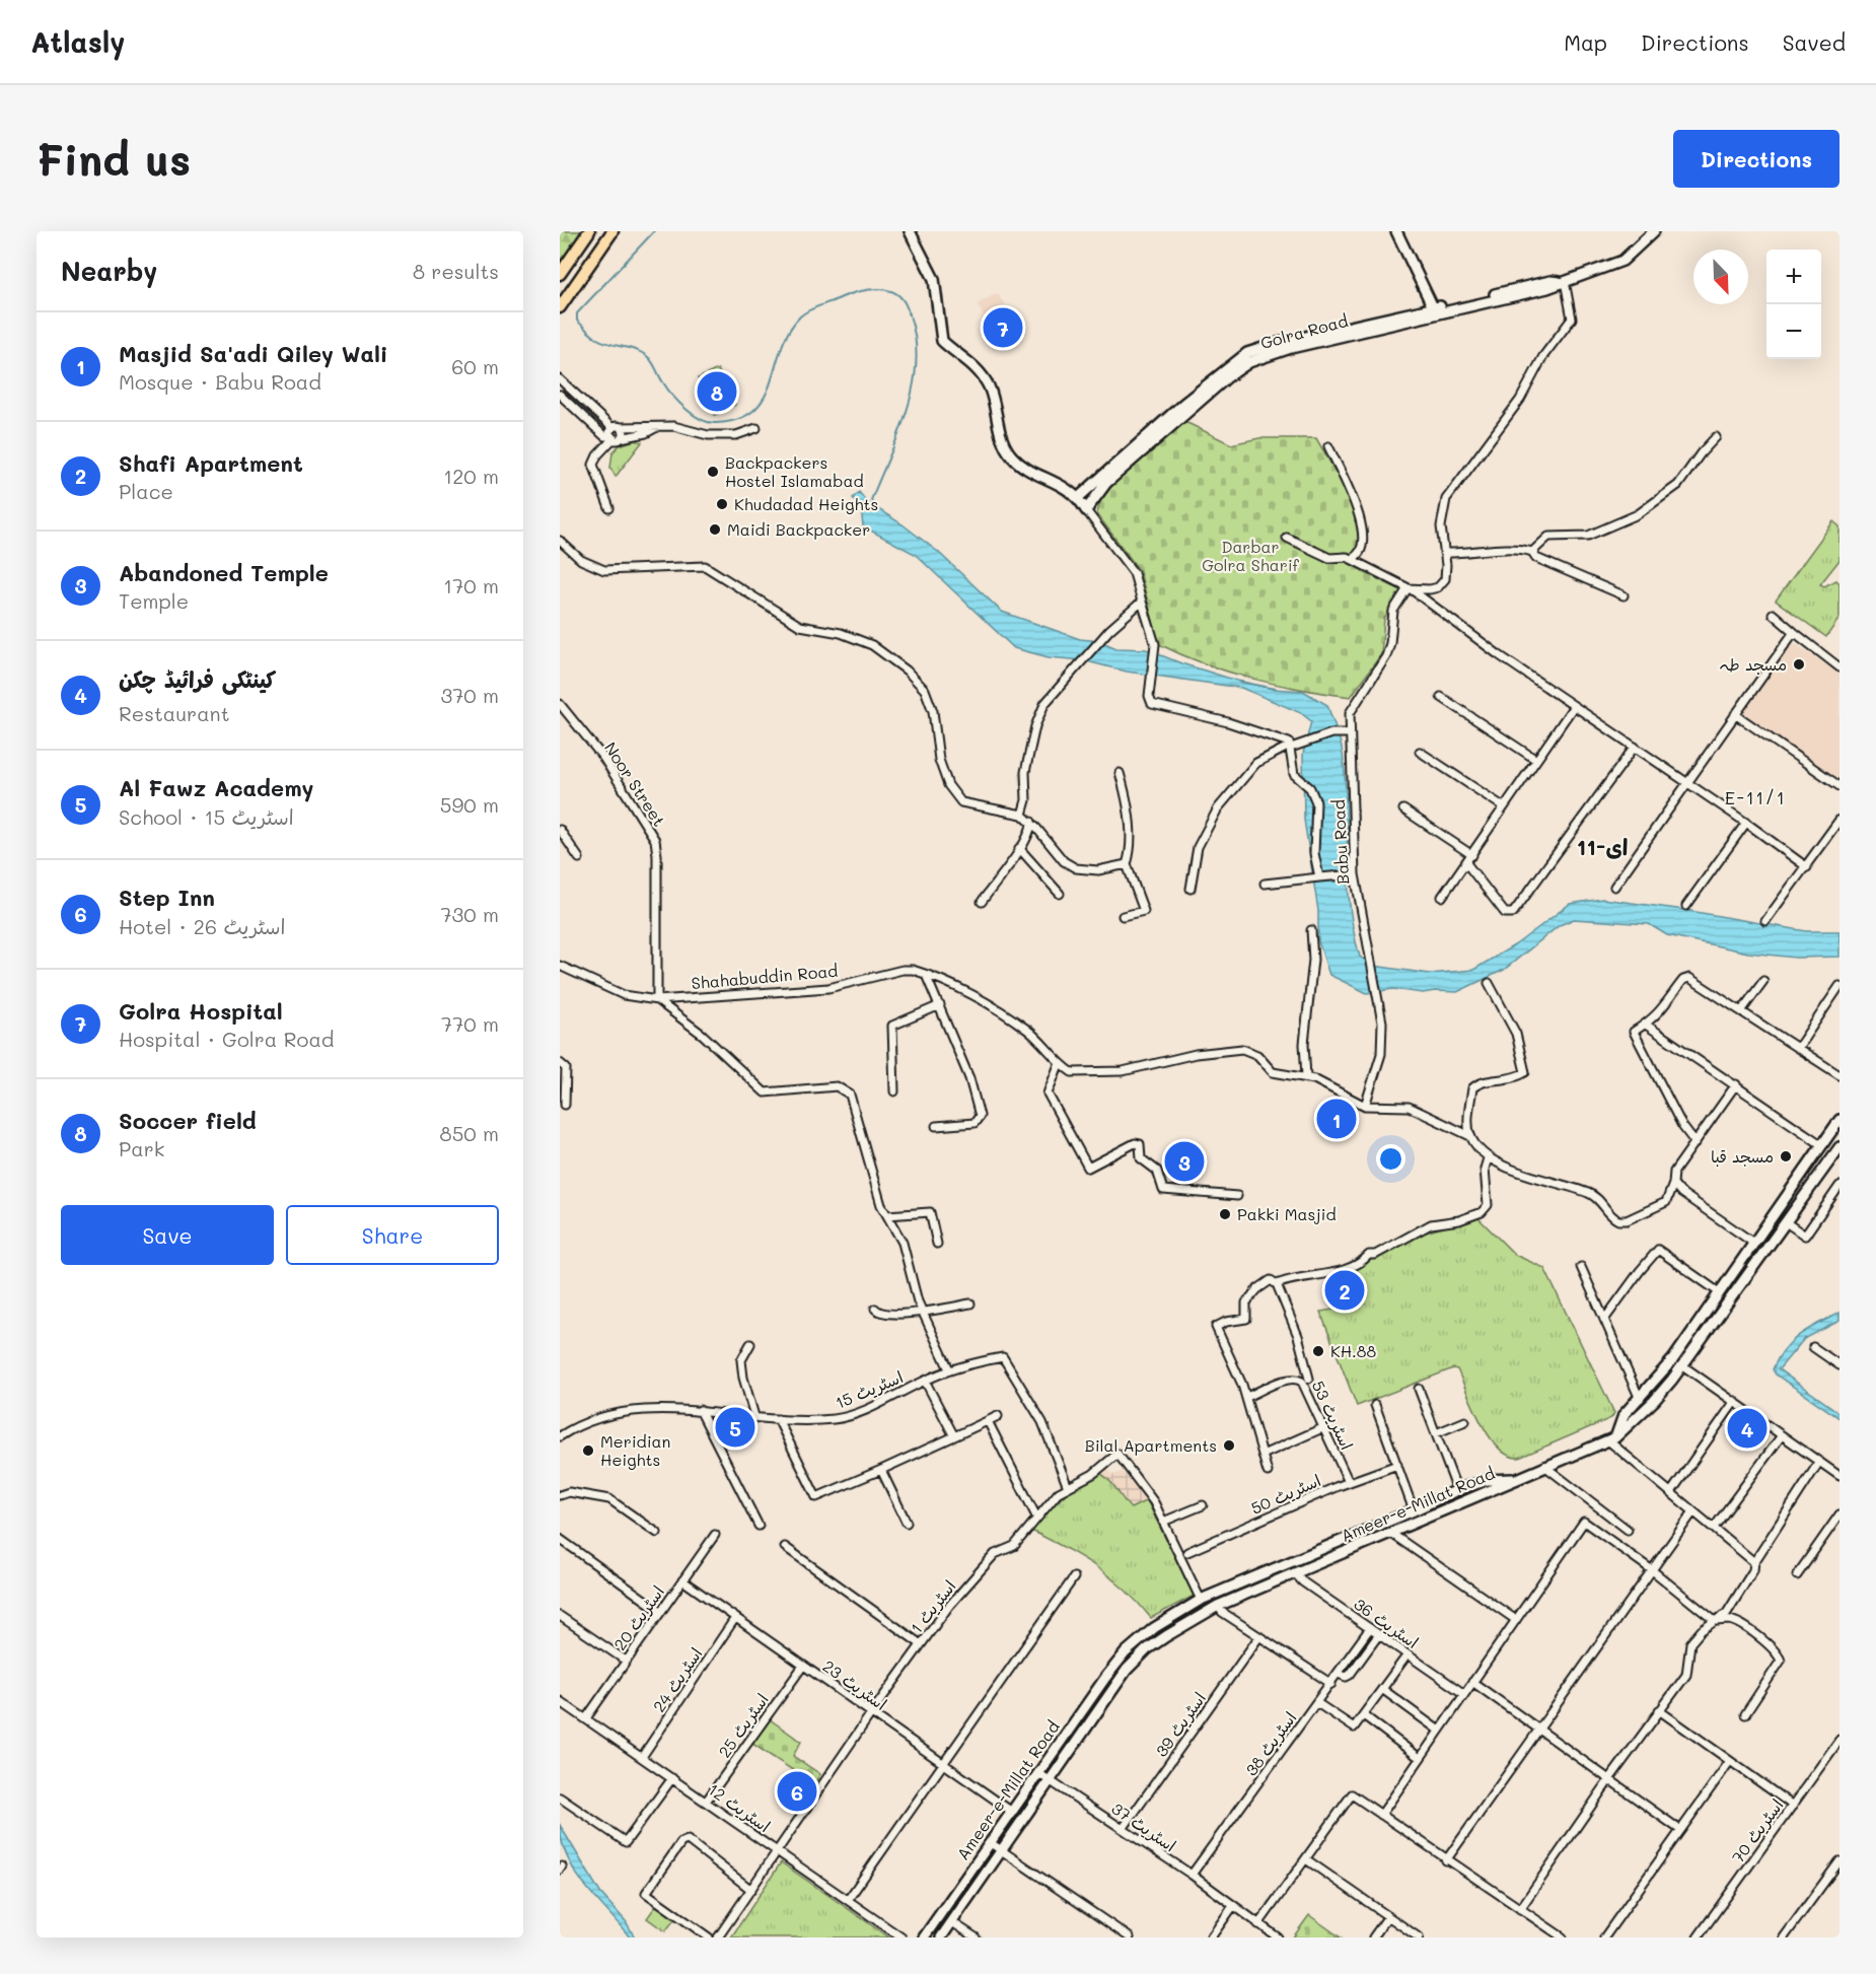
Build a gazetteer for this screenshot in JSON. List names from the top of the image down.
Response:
{
  "streets": {
    "main road": ["Golra Road", "Ameer-e-Millat Road"],
    "street": [
      "Noor Street",
      "Babu Road",
      "Shahabuddin Road",
      "اسٹریٹ 15",
      "اسٹریٹ 53",
      "اسٹریٹ 50",
      "اسٹریٹ 1",
      "اسٹریٹ 20",
      "اسٹریٹ 36",
      "اسٹریٹ 24",
      "اسٹریٹ 23",
      "اسٹریٹ 39",
      "اسٹریٹ 25",
      "اسٹریٹ 38",
      "اسٹریٹ 12",
      "اسٹریٹ 37",
      "اسٹریٹ 70"
    ]
  },
  "crossings": [
    ["Noor Street", "Shahabuddin Road"],
    ["اسٹریٹ 15", "اسٹریٹ 1"],
    ["اسٹریٹ 53", "اسٹریٹ 50"],
    ["Ameer-e-Millat Road", "اسٹریٹ 36"],
    ["Ameer-e-Millat Road", "اسٹریٹ 23"],
    ["Ameer-e-Millat Road", "اسٹریٹ 37"],
    ["اسٹریٹ 1", "اسٹریٹ 23"],
    ["اسٹریٹ 1", "اسٹریٹ 12"],
    ["اسٹریٹ 20", "اسٹریٹ 23"],
    ["اسٹریٹ 20", "اسٹریٹ 12"],
    ["اسٹریٹ 36", "اسٹریٹ 38"],
    ["اسٹریٹ 24", "اسٹریٹ 23"],
    ["اسٹریٹ 24", "اسٹریٹ 12"],
    ["اسٹریٹ 23", "اسٹریٹ 25"],
    ["اسٹریٹ 39", "اسٹریٹ 37"],
    ["اسٹریٹ 25", "اسٹریٹ 12"],
    ["اسٹریٹ 38", "اسٹریٹ 37"]
  ],
  "districts": ["E-11/1", "ای-11"],
  "parks": ["Darbar Golra Sharif"],
  "places": [
    "Backpackers Hostel Islamabad",
    "Khudadad Heights",
    "Maidi Backpacker",
    "مسجد طہ",
    "مسجد قبا",
    "Pakki Masjid",
    "KH.88",
    "Bilal Apartments",
    "Meridian Heights"
  ],
  "north": "bottom right",
  "page": {
    "header": "Atlasly",
    "nav": ["Map", "Directions", "Saved"],
    "buttons": [
      "Directions",
      ["Save", "Share"]
    ],
    "title": "Find us",
    "heading": ["Nearby", "8 results"],
    "map_buttons": ["+", "−"],
    "pins": [
      "7",
      "8",
      "1",
      "3",
      "2",
      "5",
      "4",
      "6"
    ],
    "list": [
      {
        "mark": "1",
        "name": "Masjid Sa'adi Qiley Wali",
        "note": "Mosque · Babu Road",
        "value": "60 m"
      },
      {
        "mark": "2",
        "name": "Shafi Apartment",
        "note": "Place",
        "value": "120 m"
      },
      {
        "mark": "3",
        "name": "Abandoned Temple",
        "note": "Temple",
        "value": "170 m"
      },
      {
        "mark": "4",
        "name": "کینٹکی فرائیڈ چکن",
        "note": "Restaurant",
        "value": "370 m"
      },
      {
        "mark": "5",
        "name": "Al Fawz Academy",
        "note": "School · اسٹریٹ 15",
        "value": "590 m"
      },
      {
        "mark": "6",
        "name": "Step Inn",
        "note": "Hotel · اسٹریٹ 26",
        "value": "730 m"
      },
      {
        "mark": "7",
        "name": "Golra Hospital",
        "note": "Hospital · Golra Road",
        "value": "770 m"
      },
      {
        "mark": "8",
        "name": "Soccer field",
        "note": "Park",
        "value": "850 m"
      }
    ]
  }
}
